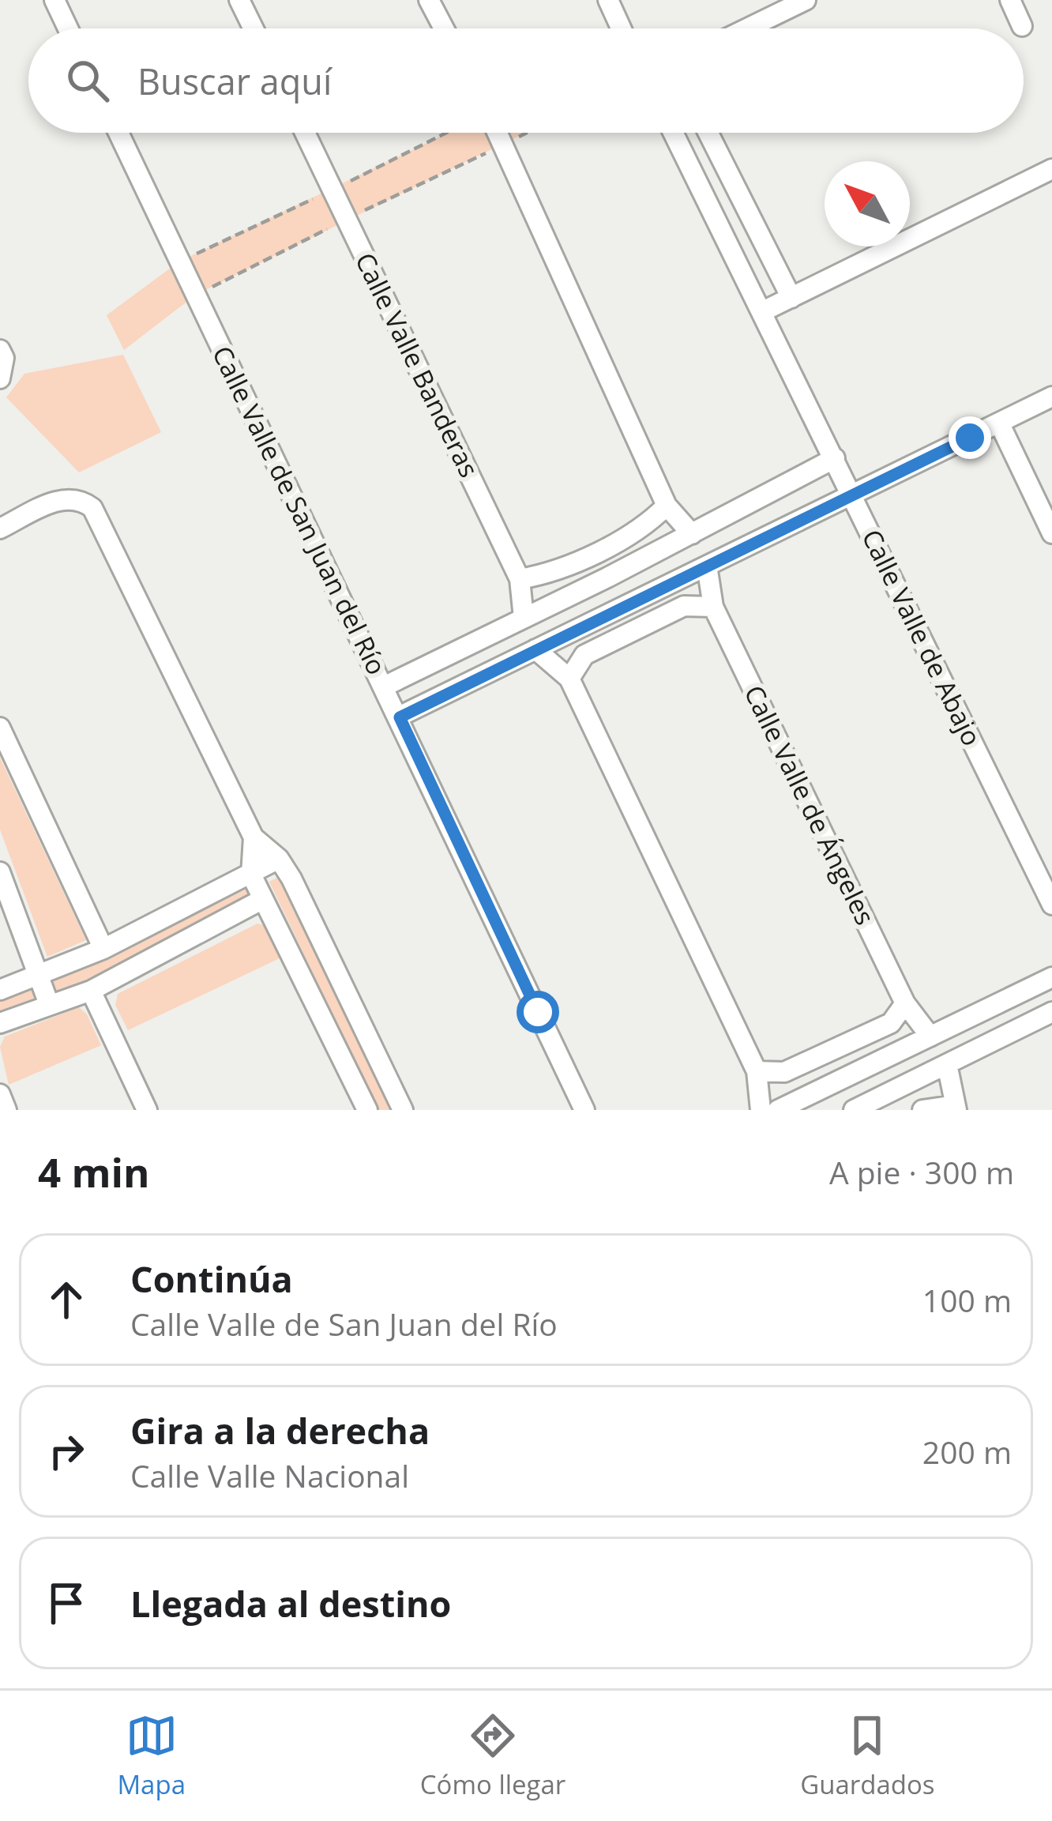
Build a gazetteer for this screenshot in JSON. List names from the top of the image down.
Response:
{
  "streets": {
    "street": [
      "Calle Valle Banderas",
      "Calle Valle de San Juan del Río",
      "Calle Valle de Abajo",
      "Calle Valle de Ángeles"
    ]
  },
  "north": "top left",
  "page": {
    "search": "Buscar aquí",
    "heading": ["4 min", "A pie · 300 m"],
    "list": [
      ["Continúa", "Calle Valle de San Juan del Río", "100 m"],
      ["Gira a la derecha", "Calle Valle Nacional", "200 m"],
      "Llegada al destino"
    ],
    "nav": ["Mapa", "Cómo llegar", "Guardados"]
  }
}
